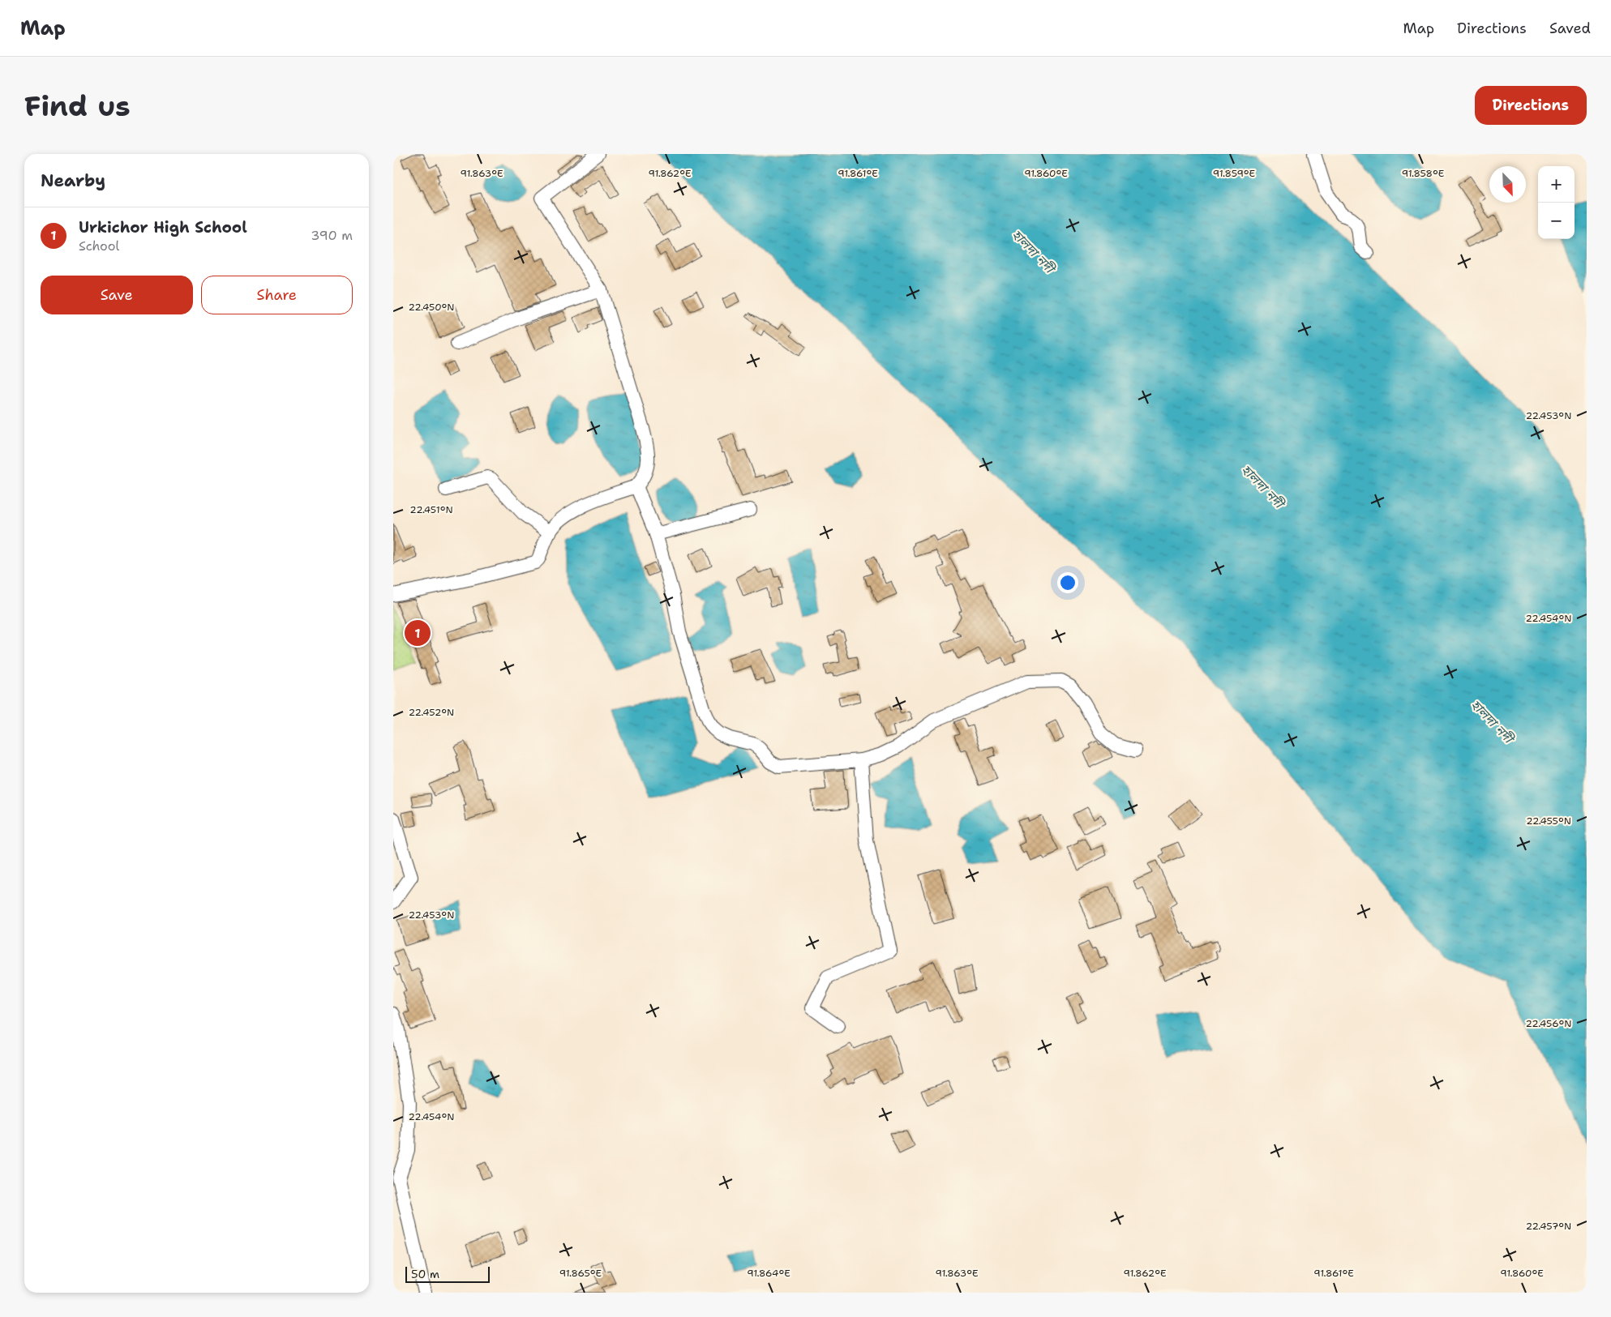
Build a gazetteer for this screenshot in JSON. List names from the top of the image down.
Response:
{
  "water": ["হালদা নদী"],
  "scale_bar": "50 m",
  "north": "bottom right",
  "page": {
    "header": "Map",
    "nav": ["Map", "Directions", "Saved"],
    "buttons": [
      "Directions",
      ["Save", "Share"]
    ],
    "title": "Find us",
    "heading": "Nearby",
    "map_buttons": ["+", "−"],
    "list": [
      {
        "mark": "1",
        "name": "Urkichor High School",
        "note": "School",
        "value": "390 m"
      }
    ],
    "pins": "1",
    "scale": "50 m"
  },
  "coordinates": [
    "91.863°E",
    "91.862°E",
    "91.861°E",
    "91.860°E",
    "91.859°E",
    "91.858°E",
    "22.450°N",
    "22.453°N",
    "22.451°N",
    "22.454°N",
    "22.452°N",
    "22.455°N",
    "22.456°N",
    "22.457°N",
    "91.865°E",
    "91.864°E"
  ]
}
